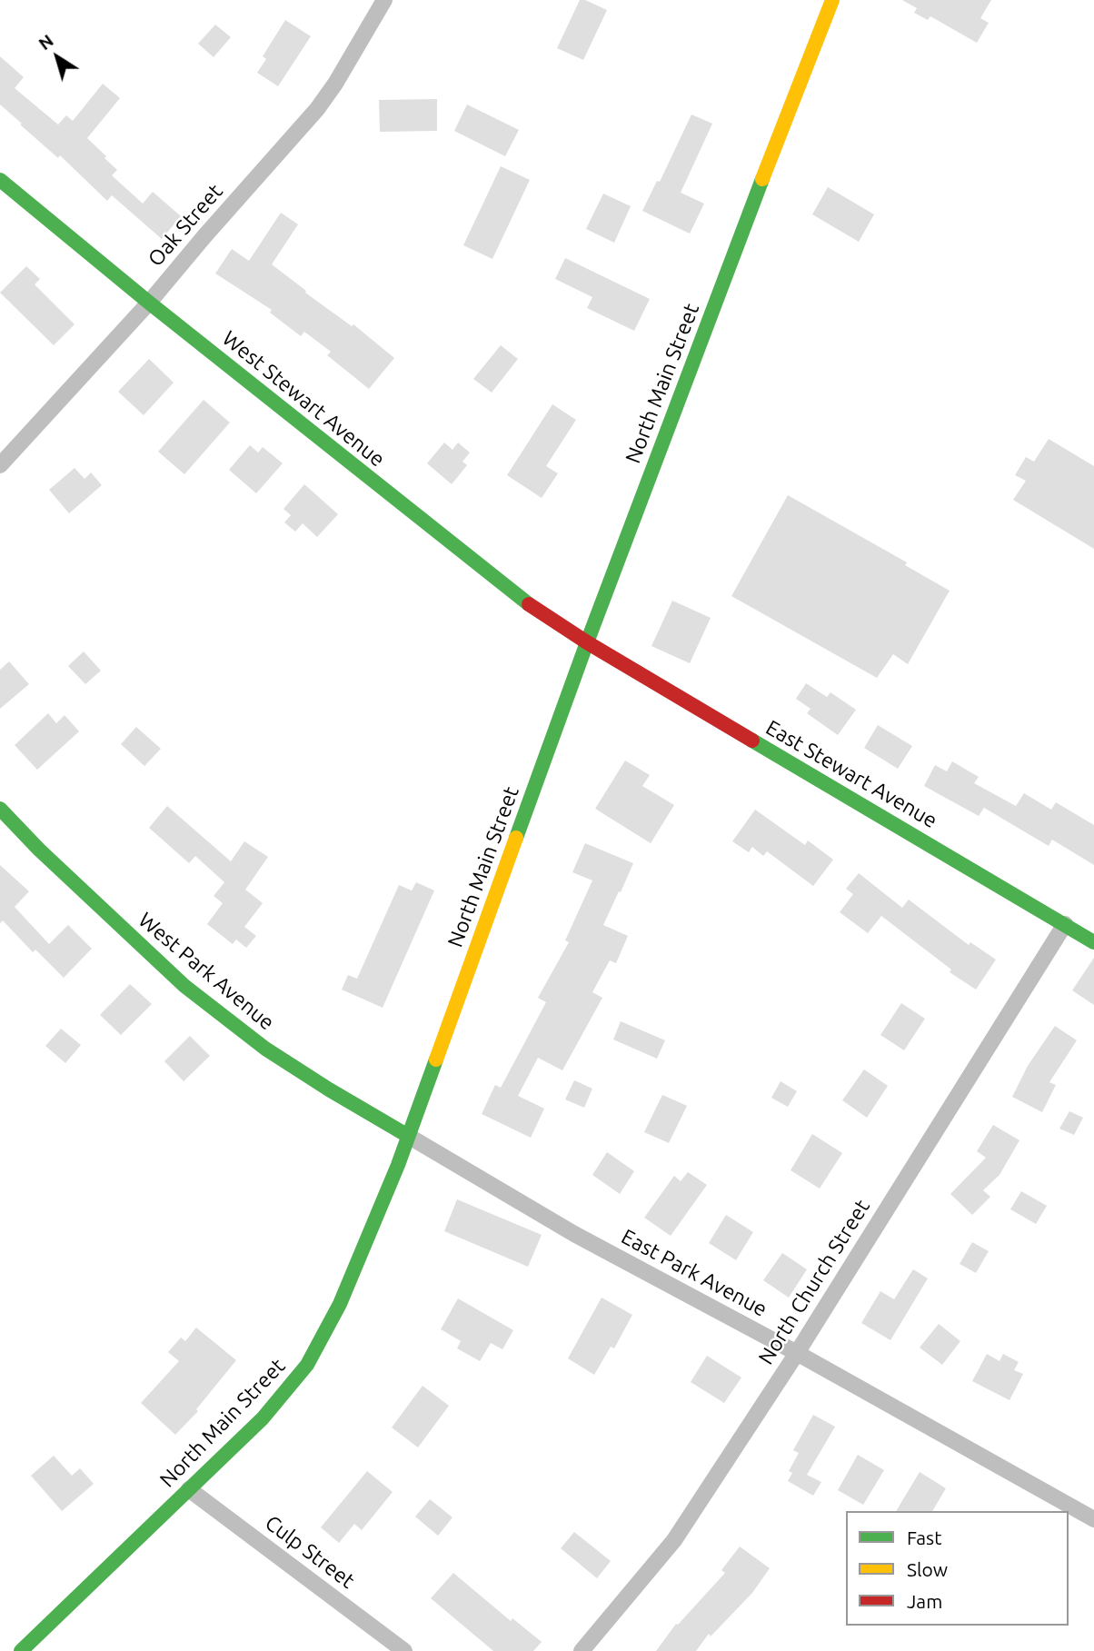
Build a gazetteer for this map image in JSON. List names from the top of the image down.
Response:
{
  "streets": {
    "main road": [
      "North Main Street",
      "West Stewart Avenue",
      "East Stewart Avenue",
      "West Park Avenue"
    ],
    "street": [
      "Oak Street",
      "East Park Avenue",
      "North Church Street",
      "Culp Street"
    ]
  },
  "crossings": [
    ["Oak Street", "West Stewart Avenue"],
    ["North Main Street", "West Stewart Avenue"],
    ["North Main Street", "East Stewart Avenue"],
    ["North Main Street", "West Park Avenue"],
    ["North Main Street", "East Park Avenue"],
    ["North Main Street", "Culp Street"],
    ["West Stewart Avenue", "East Stewart Avenue"],
    ["East Stewart Avenue", "North Church Street"],
    ["West Park Avenue", "East Park Avenue"],
    ["East Park Avenue", "North Church Street"]
  ],
  "legend": ["Fast", "Slow", "Jam"],
  "north": "top left"
}
